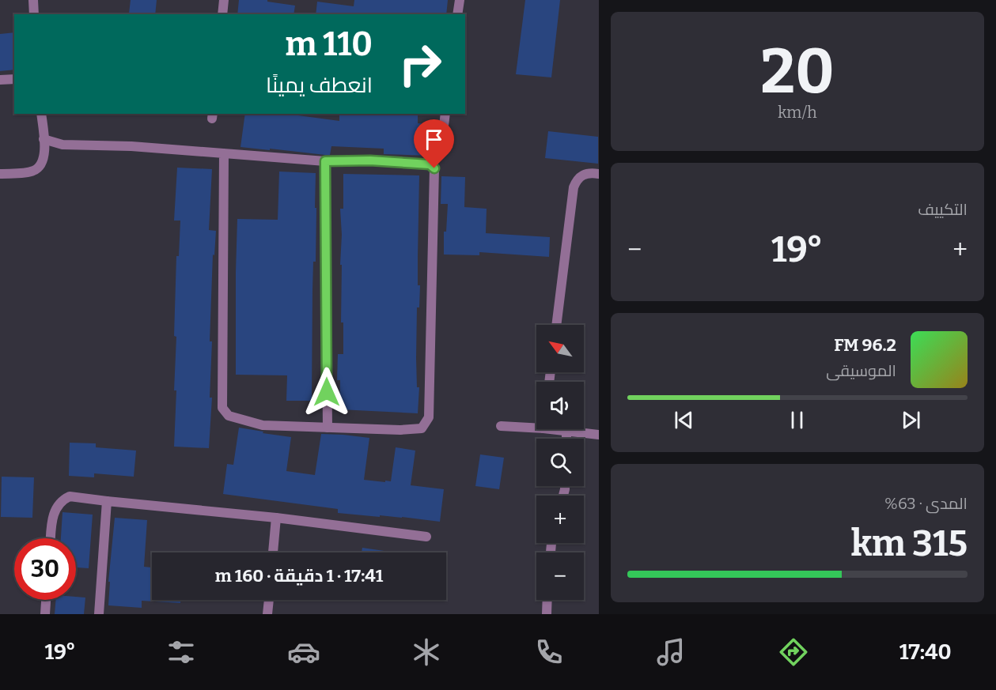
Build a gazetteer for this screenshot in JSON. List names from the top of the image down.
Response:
{
  "north": "top left",
  "page": {
    "tile": [
      ["20", "km/h"],
      "التكييف",
      ["المدى · 63%", "315 km"]
    ],
    "turn": ["110 m", "انعطف يمينًا"],
    "heat": ["−", "19°", "+"],
    "map_buttons": ["+", "−"],
    "song": ["96.2 FM", "الموسيقى"],
    "limit": "30",
    "trip": "17:41 · 1 دقيقة · 160 m",
    "tabs": ["17:40", "19°"]
  }
}
